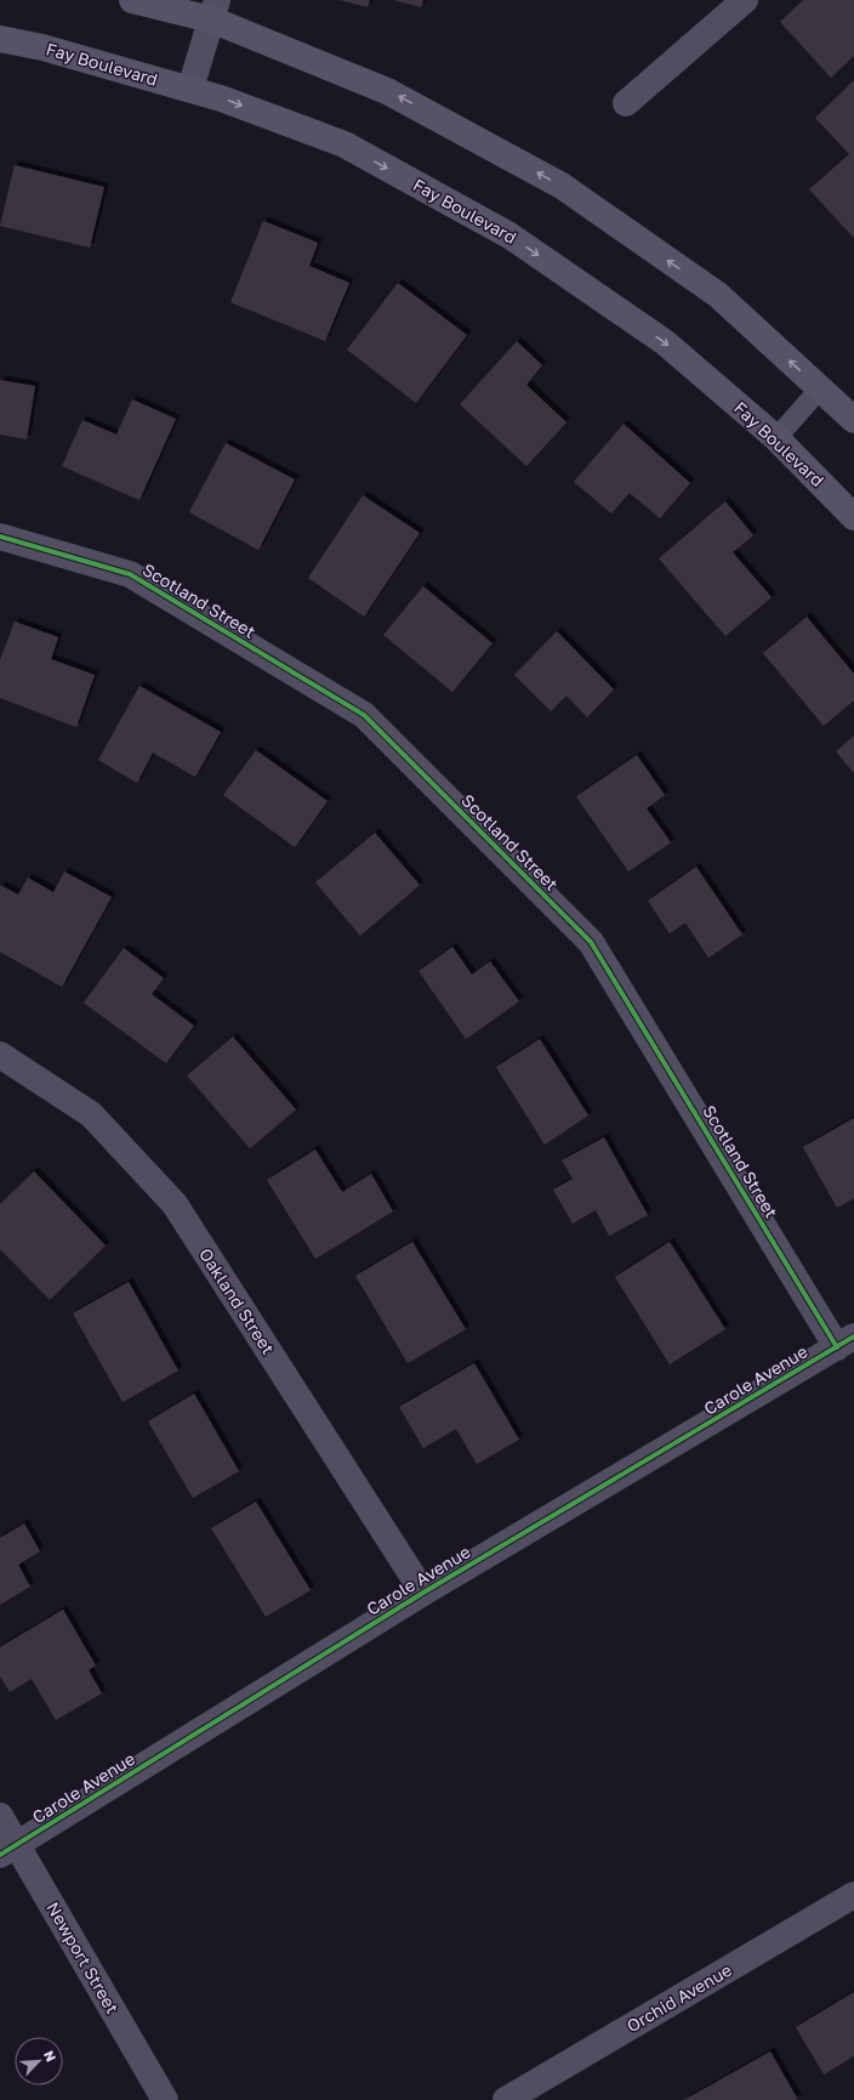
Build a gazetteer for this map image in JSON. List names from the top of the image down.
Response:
{
  "streets": {
    "main road": ["Fay Boulevard"],
    "street": [
      "Scotland Street",
      "Oakland Street",
      "Carole Avenue",
      "Newport Street",
      "Orchid Avenue"
    ]
  },
  "crossings": [
    ["Scotland Street", "Carole Avenue"],
    ["Oakland Street", "Carole Avenue"],
    ["Carole Avenue", "Newport Street"]
  ],
  "north": "top right"
}
